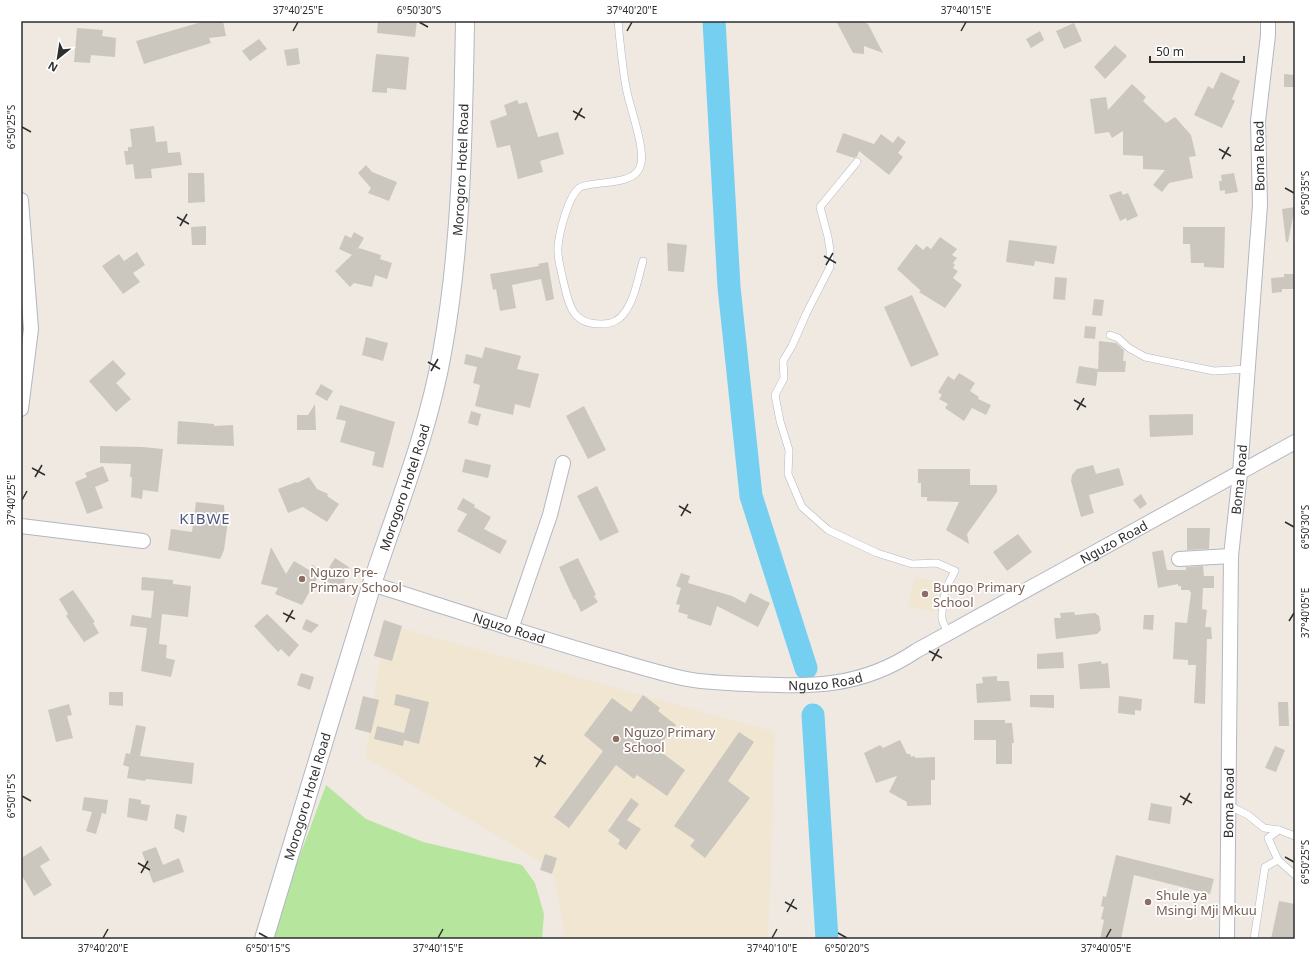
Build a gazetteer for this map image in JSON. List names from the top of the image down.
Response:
{
  "streets": {
    "street": ["Boma Road", "Morogoro Hotel Road", "Nguzo Road"]
  },
  "crossings": [
    ["Boma Road", "Nguzo Road"],
    ["Morogoro Hotel Road", "Nguzo Road"]
  ],
  "districts": ["KIBWE"],
  "places": [
    "Nguzo Pre- Primary School",
    "Bungo Primary School",
    "Nguzo Primary School",
    "Shule ya Msingi Mji Mkuu"
  ],
  "scale_bar": "50 m",
  "north": "bottom left",
  "coordinates": [
    "37°40'25\"E",
    "6°50'30\"S",
    "37°40'20\"E",
    "37°40'15\"E",
    "6°50'25\"S",
    "6°50'35\"S",
    "37°40'05\"E",
    "6°50'15\"S",
    "37°40'10\"E",
    "6°50'20\"S"
  ]
}
